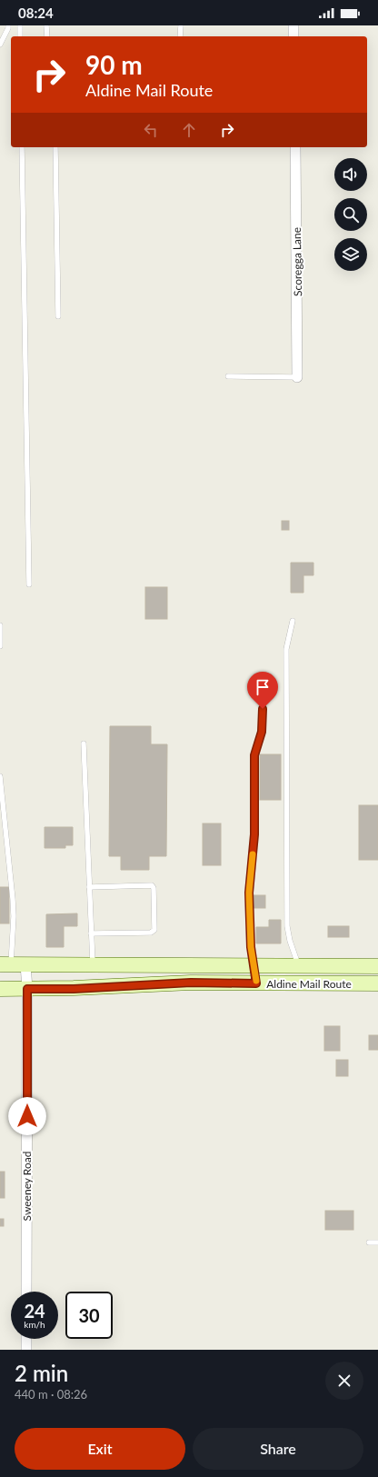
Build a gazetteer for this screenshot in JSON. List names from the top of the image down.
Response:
{
  "streets": {
    "main road": ["Aldine Mail Route"],
    "street": ["Scoregga Lane", "Sweeney Road"]
  },
  "crossings": [
    ["Aldine Mail Route", "Sweeney Road"]
  ],
  "page": {
    "status": "08:24",
    "turn": ["90 m", "Aldine Mail Route"],
    "speed": "24 km/h",
    "limit": "30",
    "heading": ["2 min", "440 m · 08:26"],
    "buttons": ["Exit", "Share"]
  }
}
